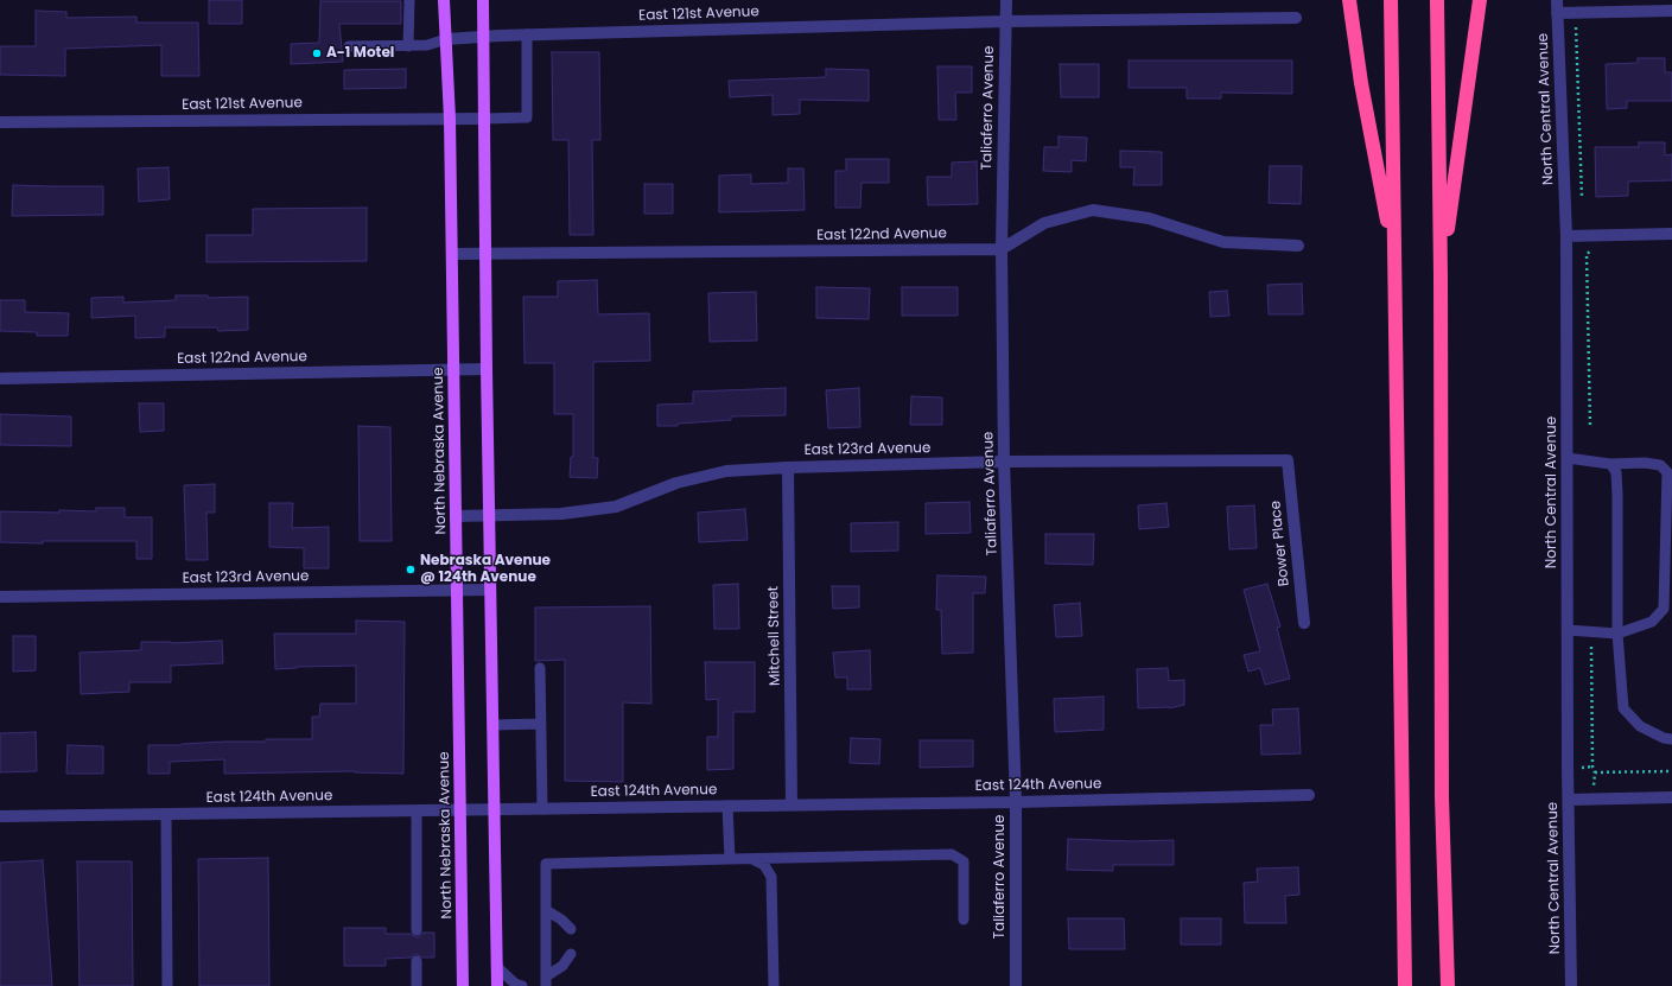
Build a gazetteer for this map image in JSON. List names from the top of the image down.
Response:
{
  "streets": {
    "main road": ["North Nebraska Avenue"],
    "street": [
      "East 121st Avenue",
      "Taliaferro Avenue",
      "North Central Avenue",
      "East 122nd Avenue",
      "East 123rd Avenue",
      "Bower Place",
      "Mitchell Street",
      "East 124th Avenue"
    ]
  },
  "crossings": [
    ["East 121st Avenue", "Taliaferro Avenue"],
    ["East 121st Avenue", "North Nebraska Avenue"],
    ["Taliaferro Avenue", "East 122nd Avenue"],
    ["Taliaferro Avenue", "East 123rd Avenue"],
    ["Taliaferro Avenue", "East 124th Avenue"],
    ["East 122nd Avenue", "North Nebraska Avenue"],
    ["East 123rd Avenue", "North Nebraska Avenue"],
    ["East 123rd Avenue", "Bower Place"],
    ["East 123rd Avenue", "Mitchell Street"],
    ["North Nebraska Avenue", "East 124th Avenue"],
    ["Mitchell Street", "East 124th Avenue"]
  ],
  "places": ["A-1 Motel", "Nebraska Avenue @ 124th Avenue"]
}
